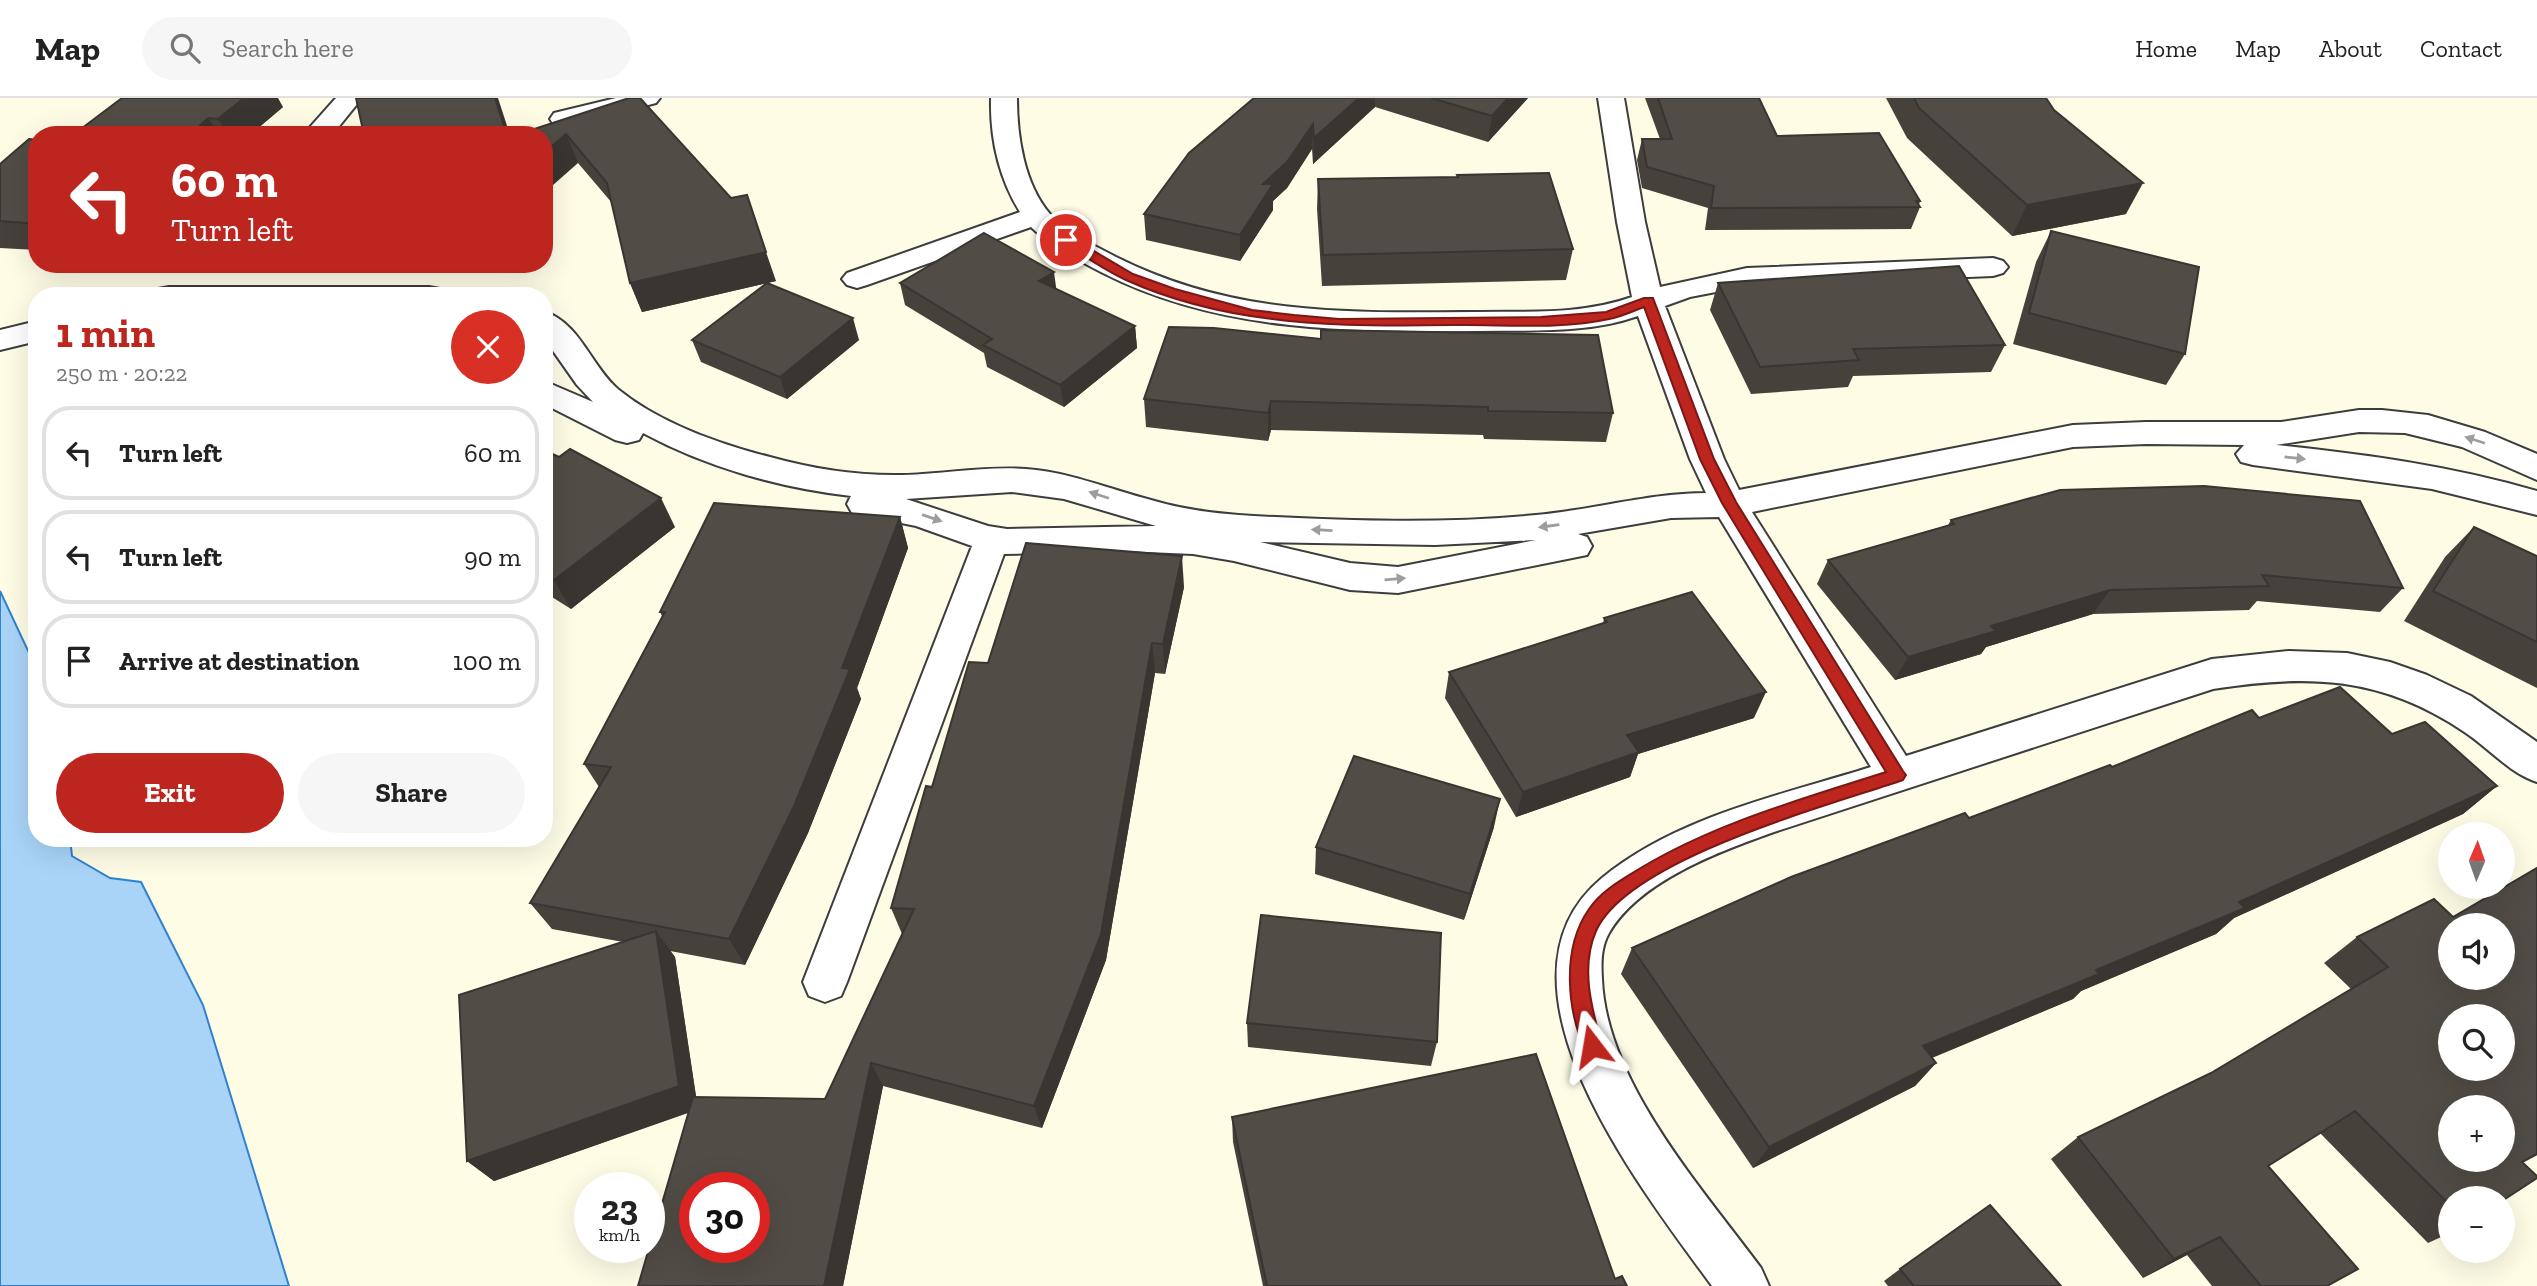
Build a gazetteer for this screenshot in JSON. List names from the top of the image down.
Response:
{
  "north": "top",
  "page": {
    "header": "Map",
    "search": "Search here",
    "nav": [
      "Home",
      "Map",
      "About",
      "Contact"
    ],
    "turn": ["60 m", "Turn left"],
    "heading": ["1 min", "250 m · 20:22"],
    "list": [
      {
        "name": "Turn left",
        "value": "60 m"
      },
      {
        "name": "Turn left",
        "value": "90 m"
      },
      {
        "name": "Arrive at destination",
        "value": "100 m"
      }
    ],
    "buttons": ["Exit", "Share"],
    "map_buttons": ["+", "−"],
    "speed": "23 km/h",
    "limit": "30"
  }
}
